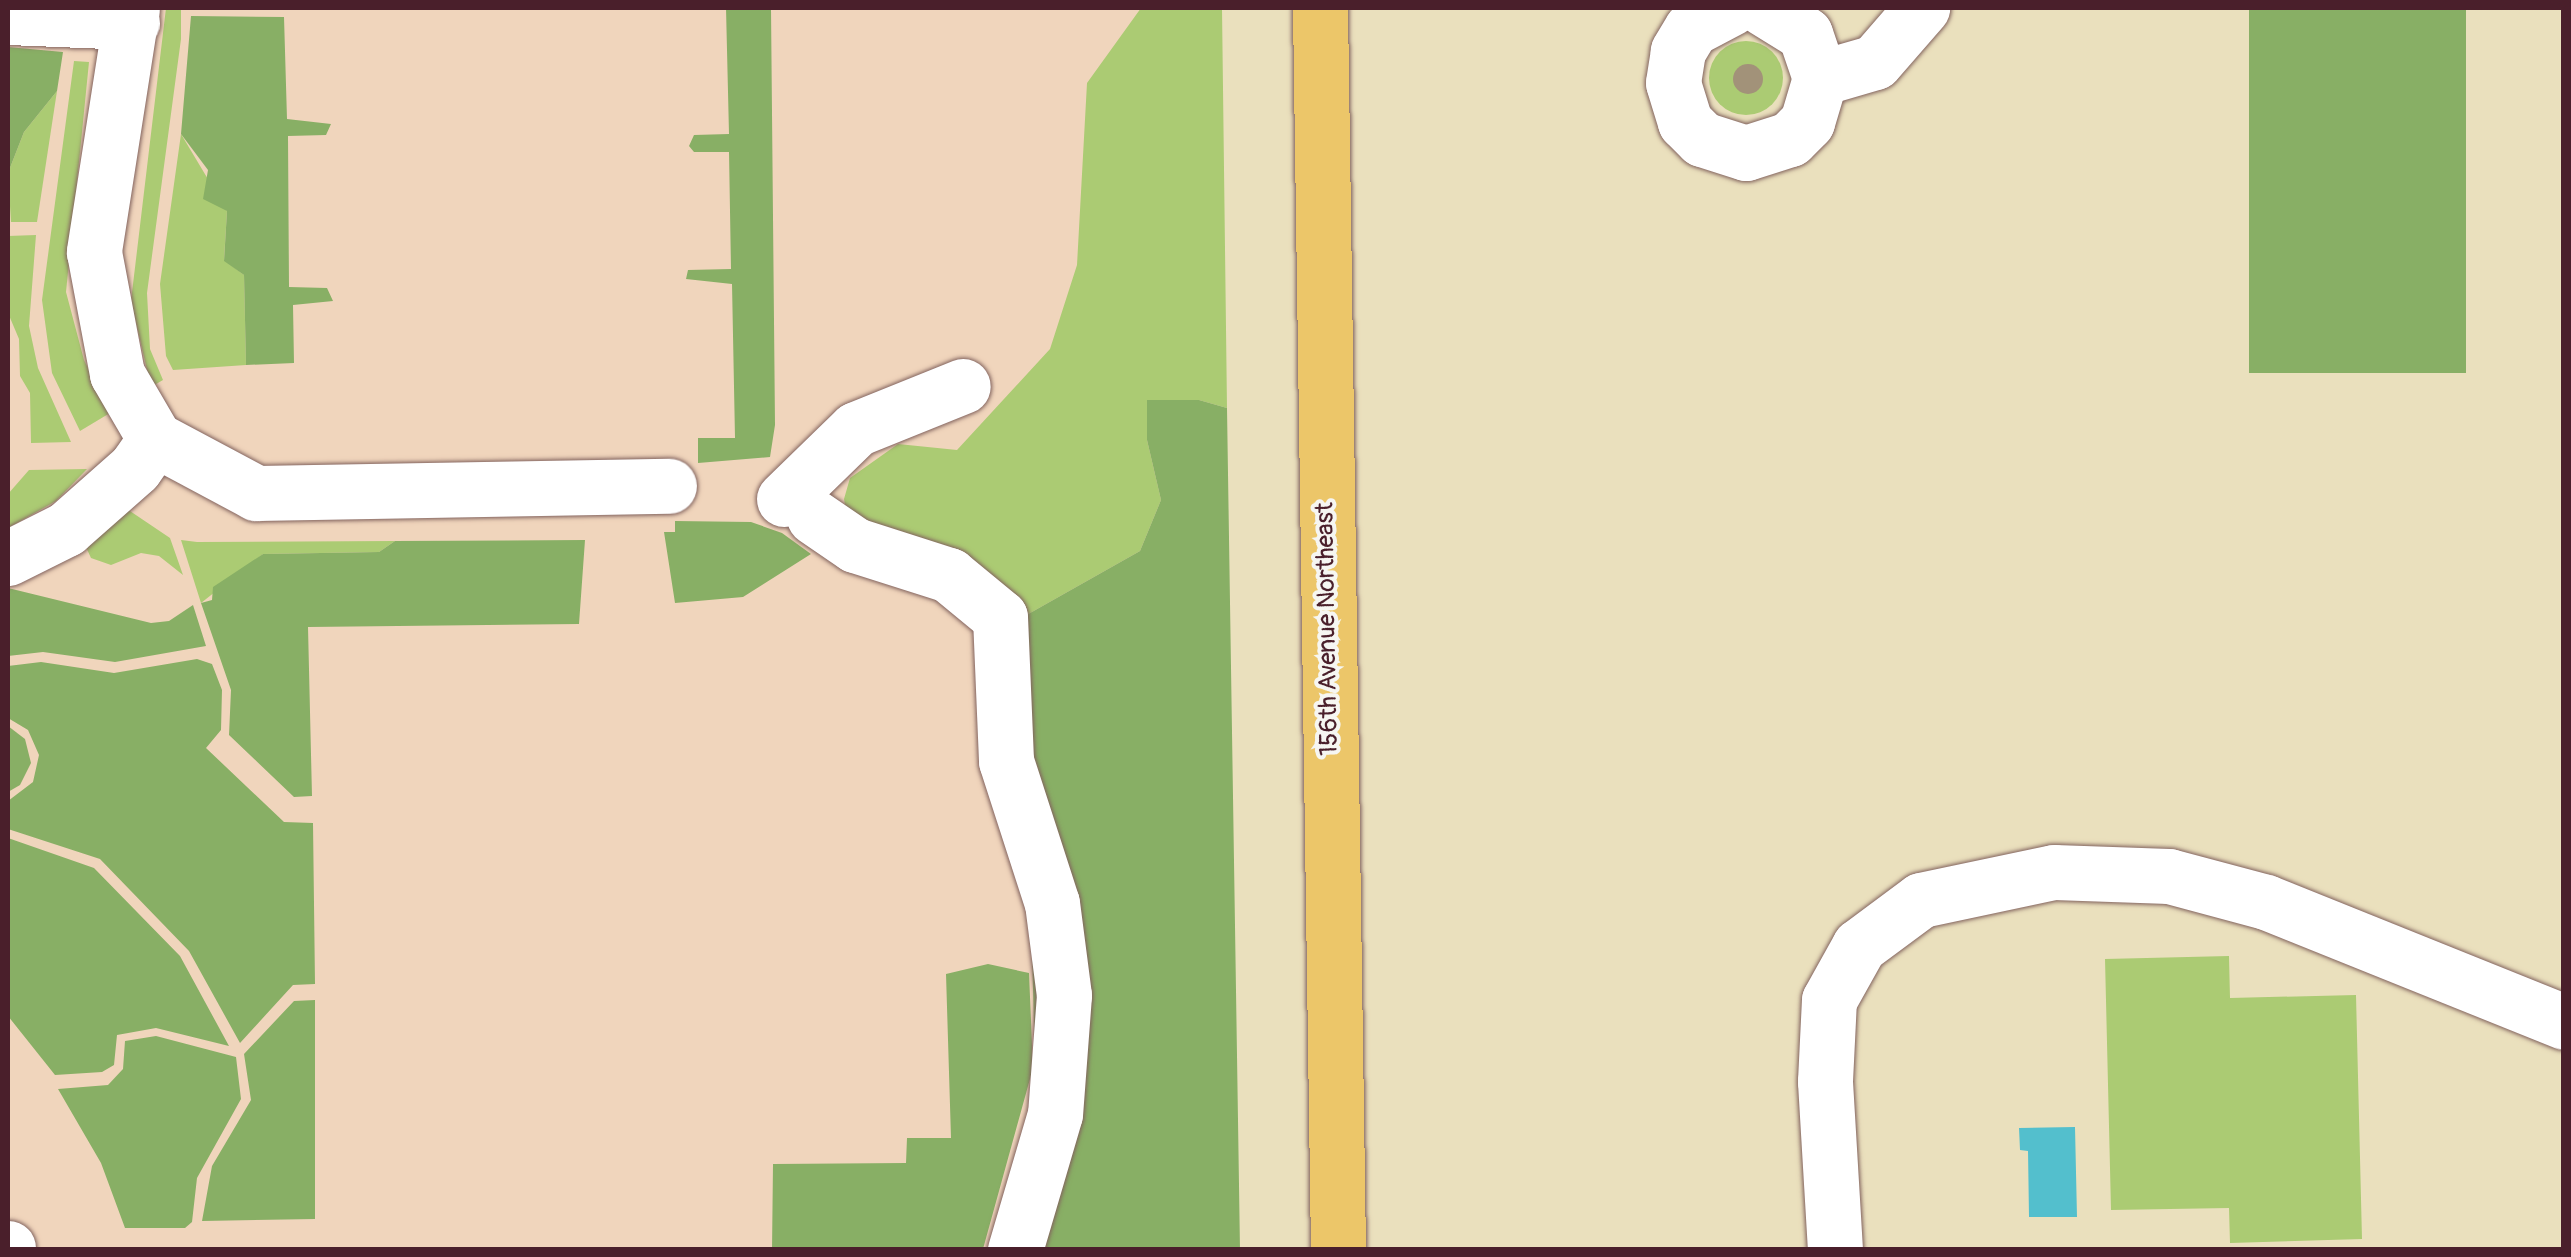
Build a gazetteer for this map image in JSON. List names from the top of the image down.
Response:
{
  "streets": {
    "main road": ["156th Avenue Northeast"]
  }
}
